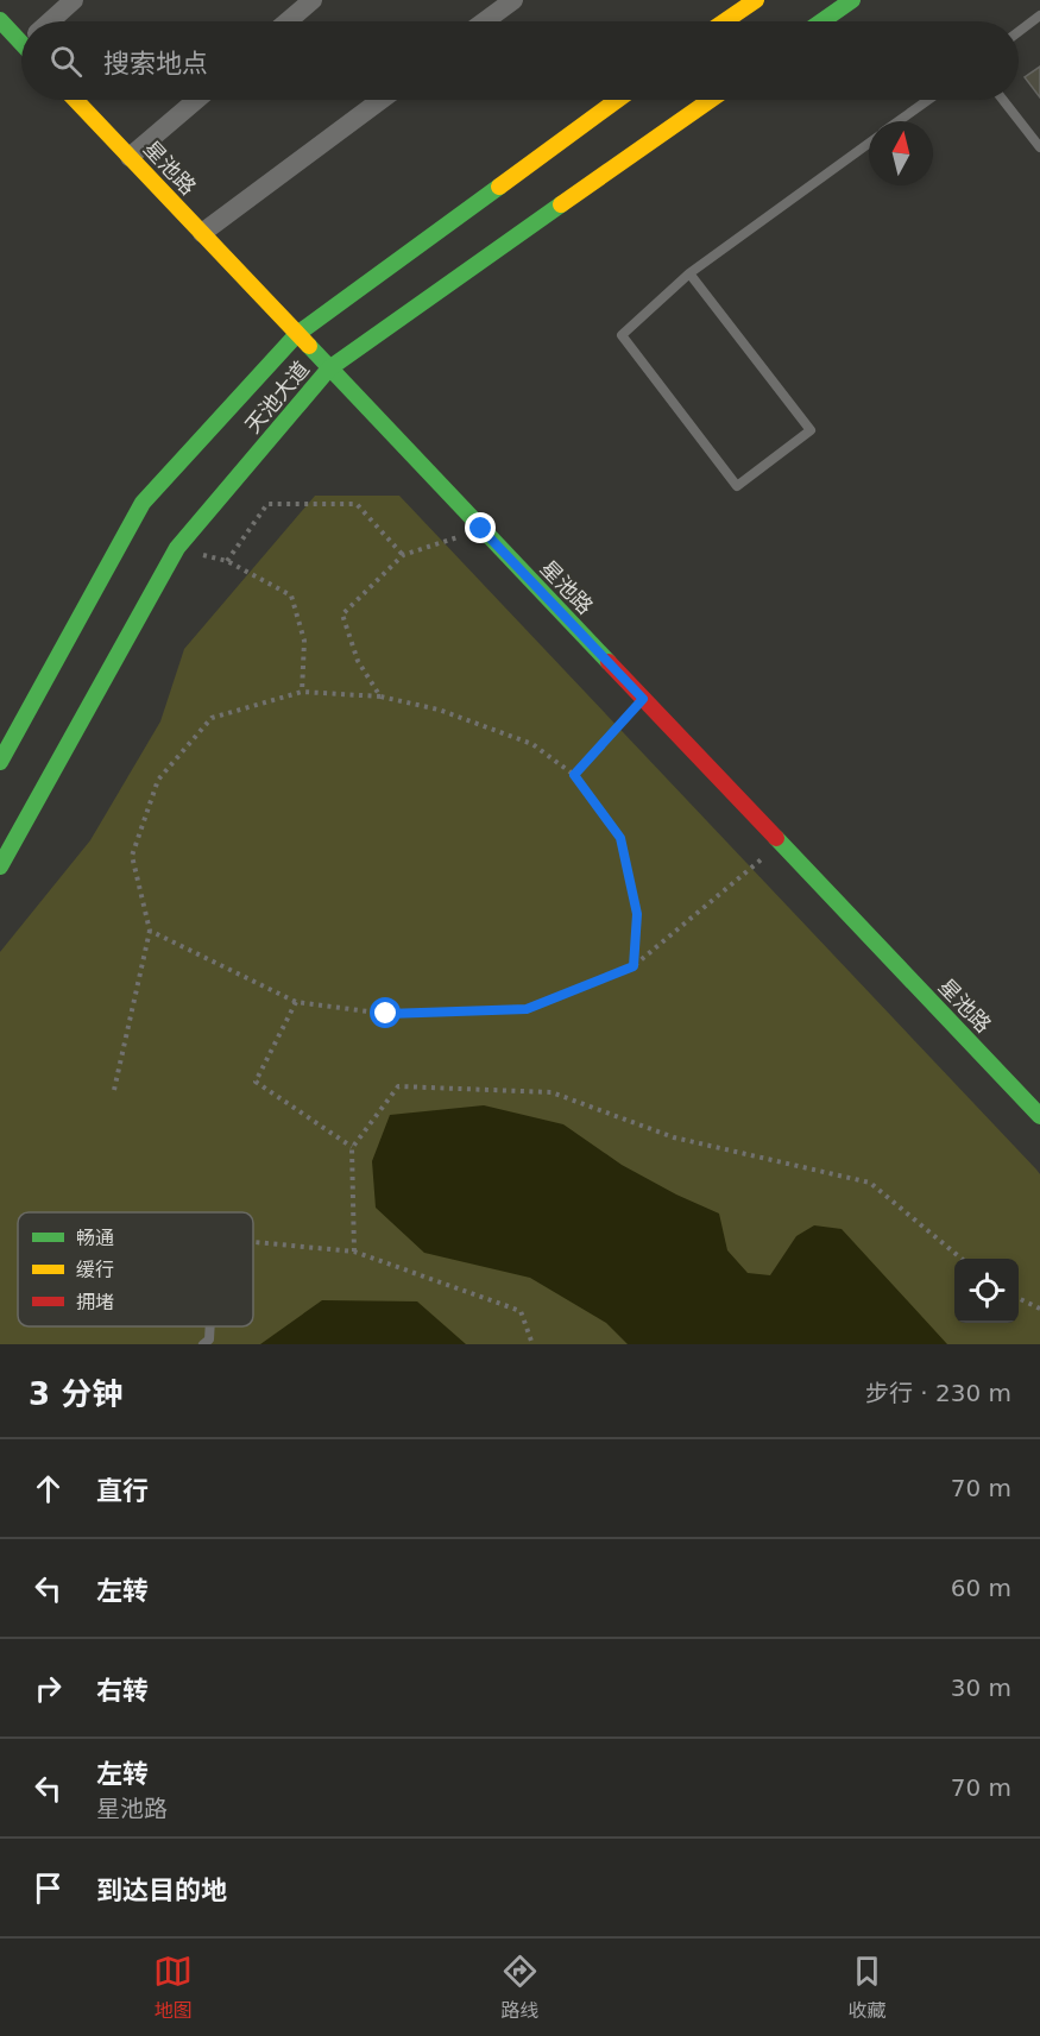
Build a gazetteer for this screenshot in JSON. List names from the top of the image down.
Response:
{
  "streets": {
    "main road": ["星池路", "天池大道"]
  },
  "crossings": [
    ["星池路", "天池大道"]
  ],
  "legend": ["畅通", "缓行", "拥堵"],
  "north": "top",
  "page": {
    "search": "搜索地点",
    "heading": ["3 分钟", "步行 · 230 m"],
    "list": [
      ["直行", "70 m"],
      ["左转", "60 m"],
      ["右转", "30 m"],
      ["左转", "星池路", "70 m"],
      "到达目的地"
    ],
    "nav": ["地图", "路线", "收藏"]
  }
}
